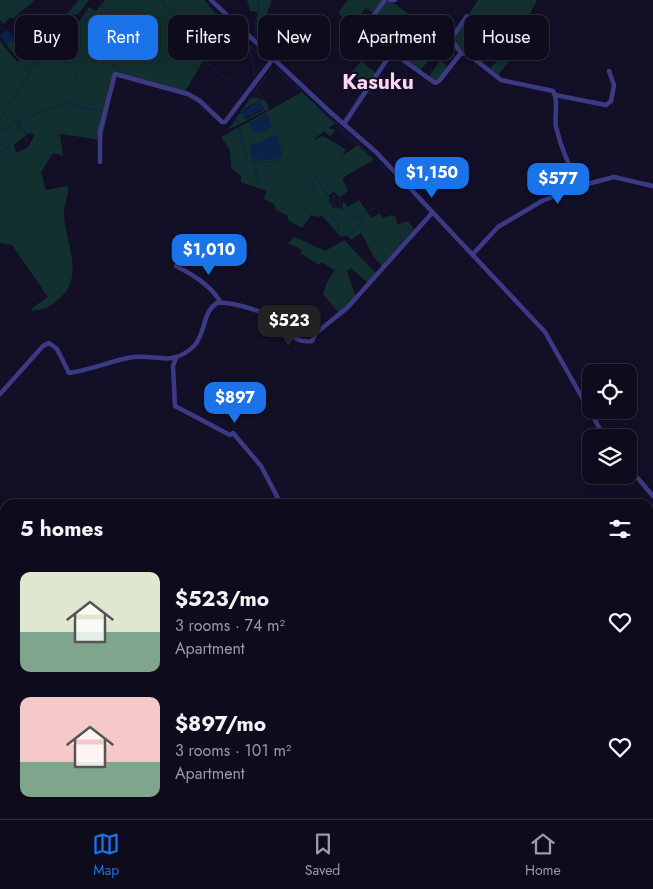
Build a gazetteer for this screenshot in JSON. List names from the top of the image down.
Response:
{
  "districts": ["Kasuku"],
  "page": {
    "chip": [
      "Buy",
      "Rent",
      "Filters",
      "New",
      "Apartment",
      "House"
    ],
    "price": [
      "$1,150",
      "$577",
      "$1,010",
      "$523",
      "$897"
    ],
    "heading": "5 homes",
    "list": [
      {
        "name": "$523/mo",
        "note": "3 rooms · 74 m² · Apartment"
      },
      {
        "name": "$897/mo",
        "note": "3 rooms · 101 m² · Apartment"
      }
    ],
    "tabs": ["Map", "Saved", "Home"]
  }
}
